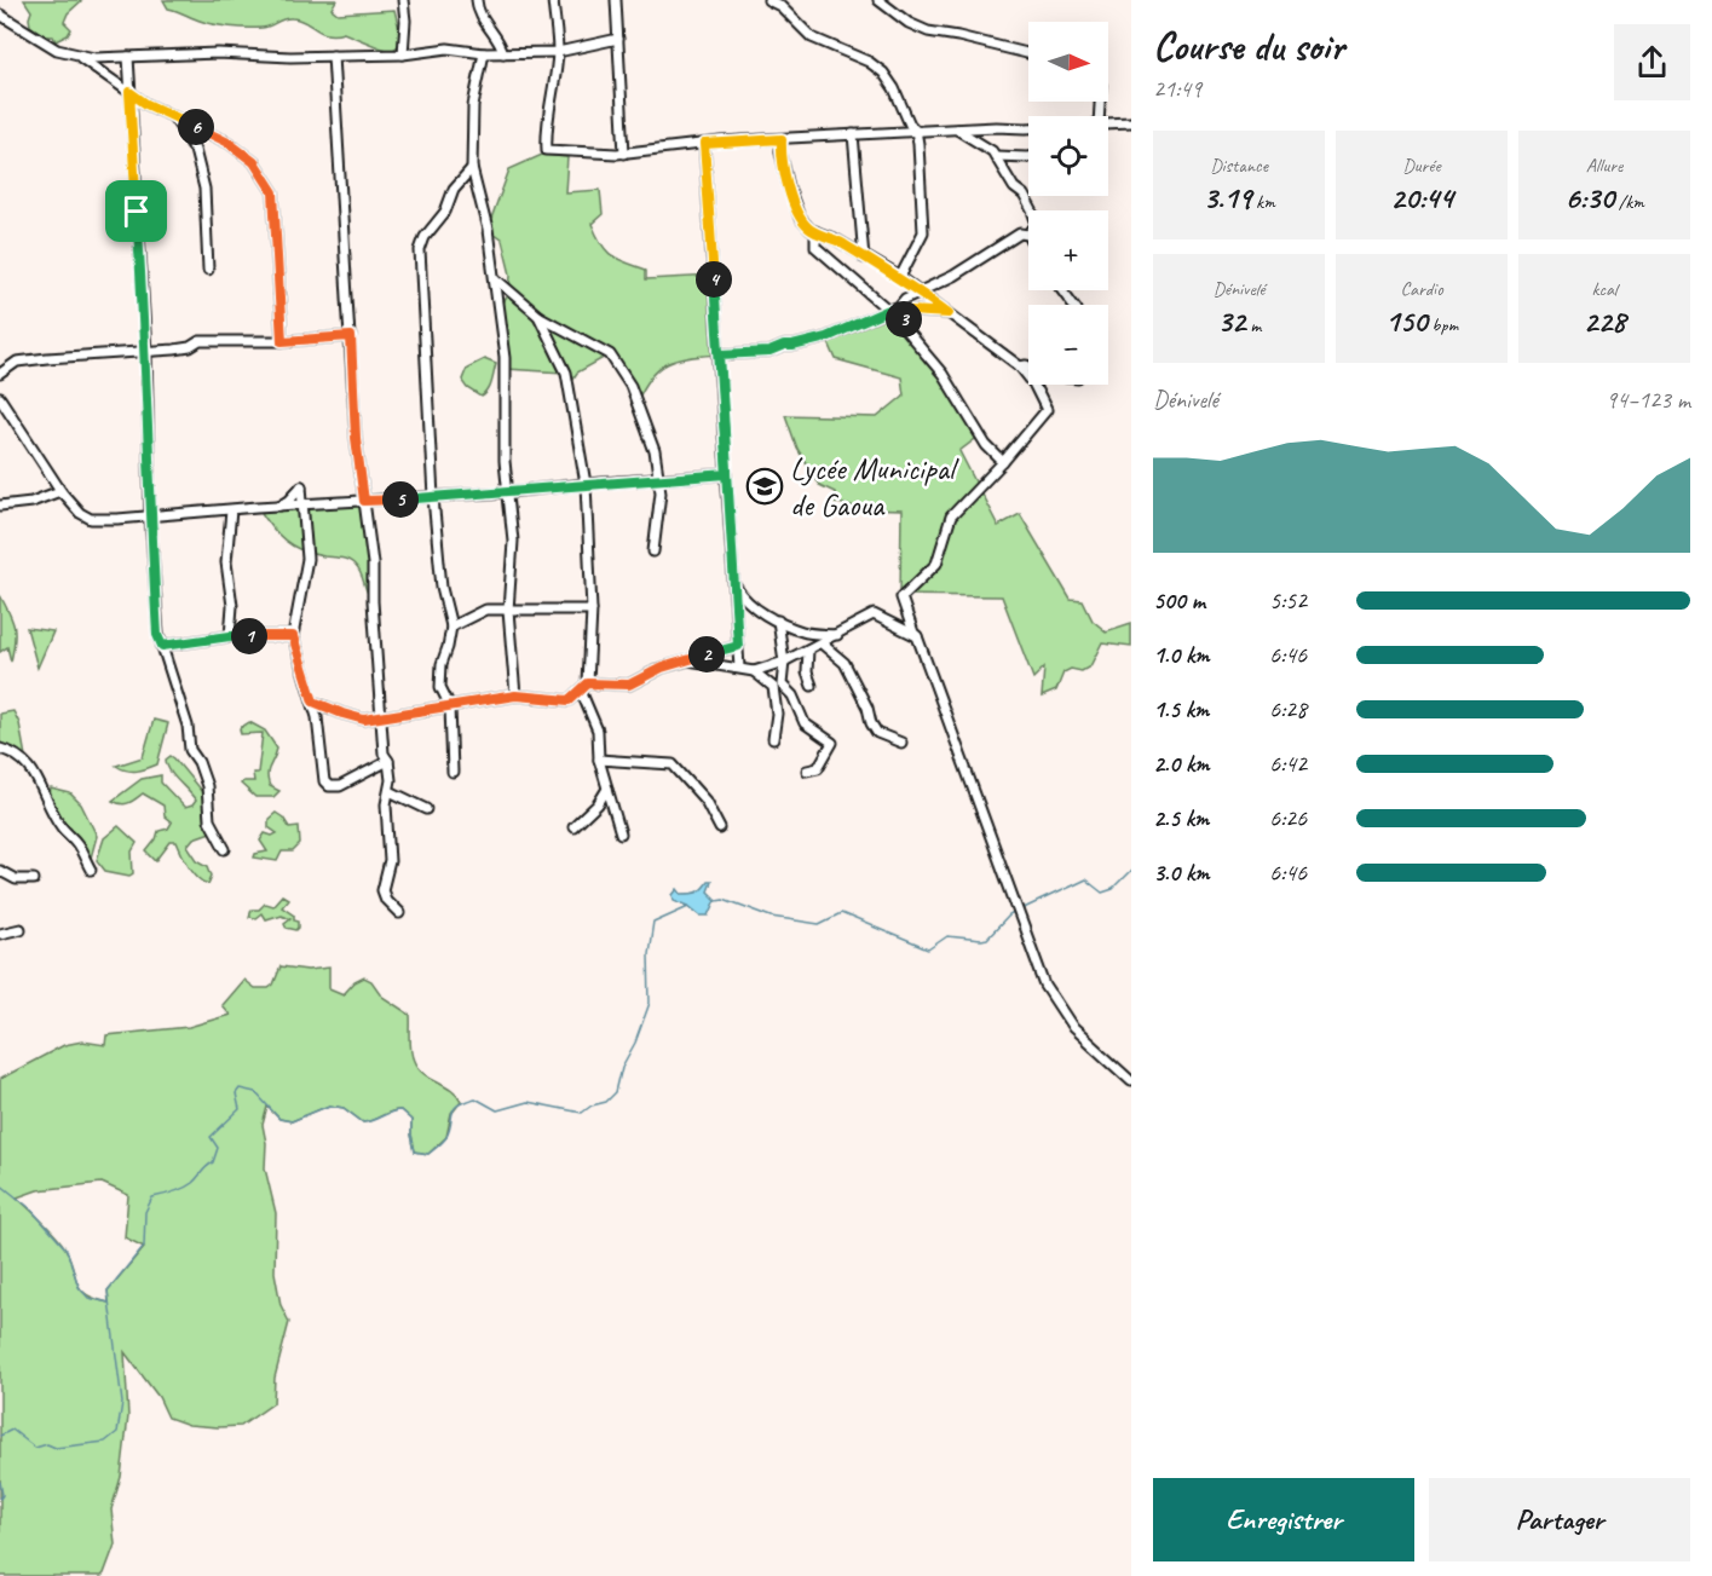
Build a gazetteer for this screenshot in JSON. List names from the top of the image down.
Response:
{
  "places": {
    "school or university": ["Lycée Municipal de Gaoua"]
  },
  "north": "right",
  "page": {
    "heading": ["Course du soir", "21:49"],
    "map_buttons": ["+", "−"],
    "pins": [
      "6",
      "4",
      "3",
      "5",
      "1",
      "2"
    ],
    "stats": [
      ["Distance", "3.19 km"],
      ["Durée", "20:44"],
      ["Allure", "6:30 /km"],
      ["Dénivelé", "32 m"],
      ["Cardio", "150 bpm"],
      ["kcal", "228"]
    ],
    "chart": ["Dénivelé", "94–123 m"],
    "list": [
      {
        "name": "500 m",
        "note": "5:52"
      },
      {
        "name": "1.0 km",
        "note": "6:46"
      },
      {
        "name": "1.5 km",
        "note": "6:28"
      },
      {
        "name": "2.0 km",
        "note": "6:42"
      },
      {
        "name": "2.5 km",
        "note": "6:26"
      },
      {
        "name": "3.0 km",
        "note": "6:46"
      }
    ],
    "buttons": ["Enregistrer", "Partager"]
  }
}
